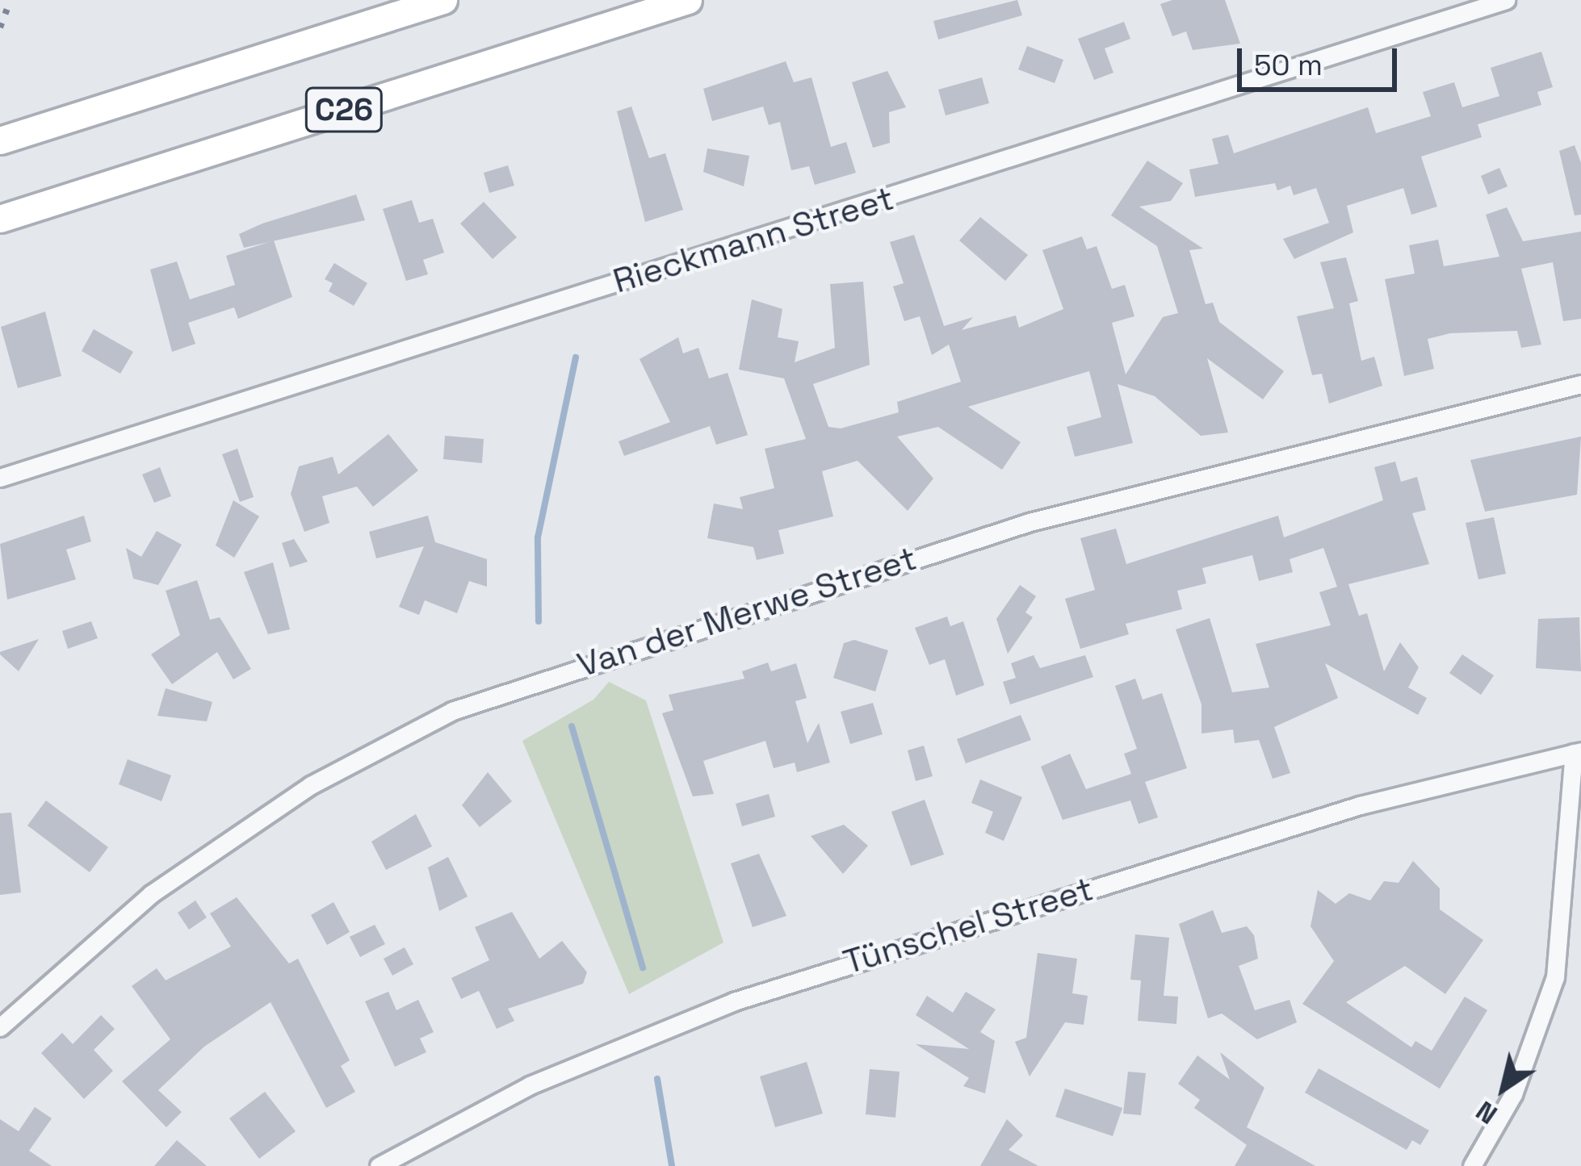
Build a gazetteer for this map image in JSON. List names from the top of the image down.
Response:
{
  "streets": {
    "main road": ["C26"],
    "street": ["Rieckmann Street", "Van der Merwe Street", "Tünschel Street"]
  },
  "scale_bar": "50 m",
  "north": "bottom left"
}
